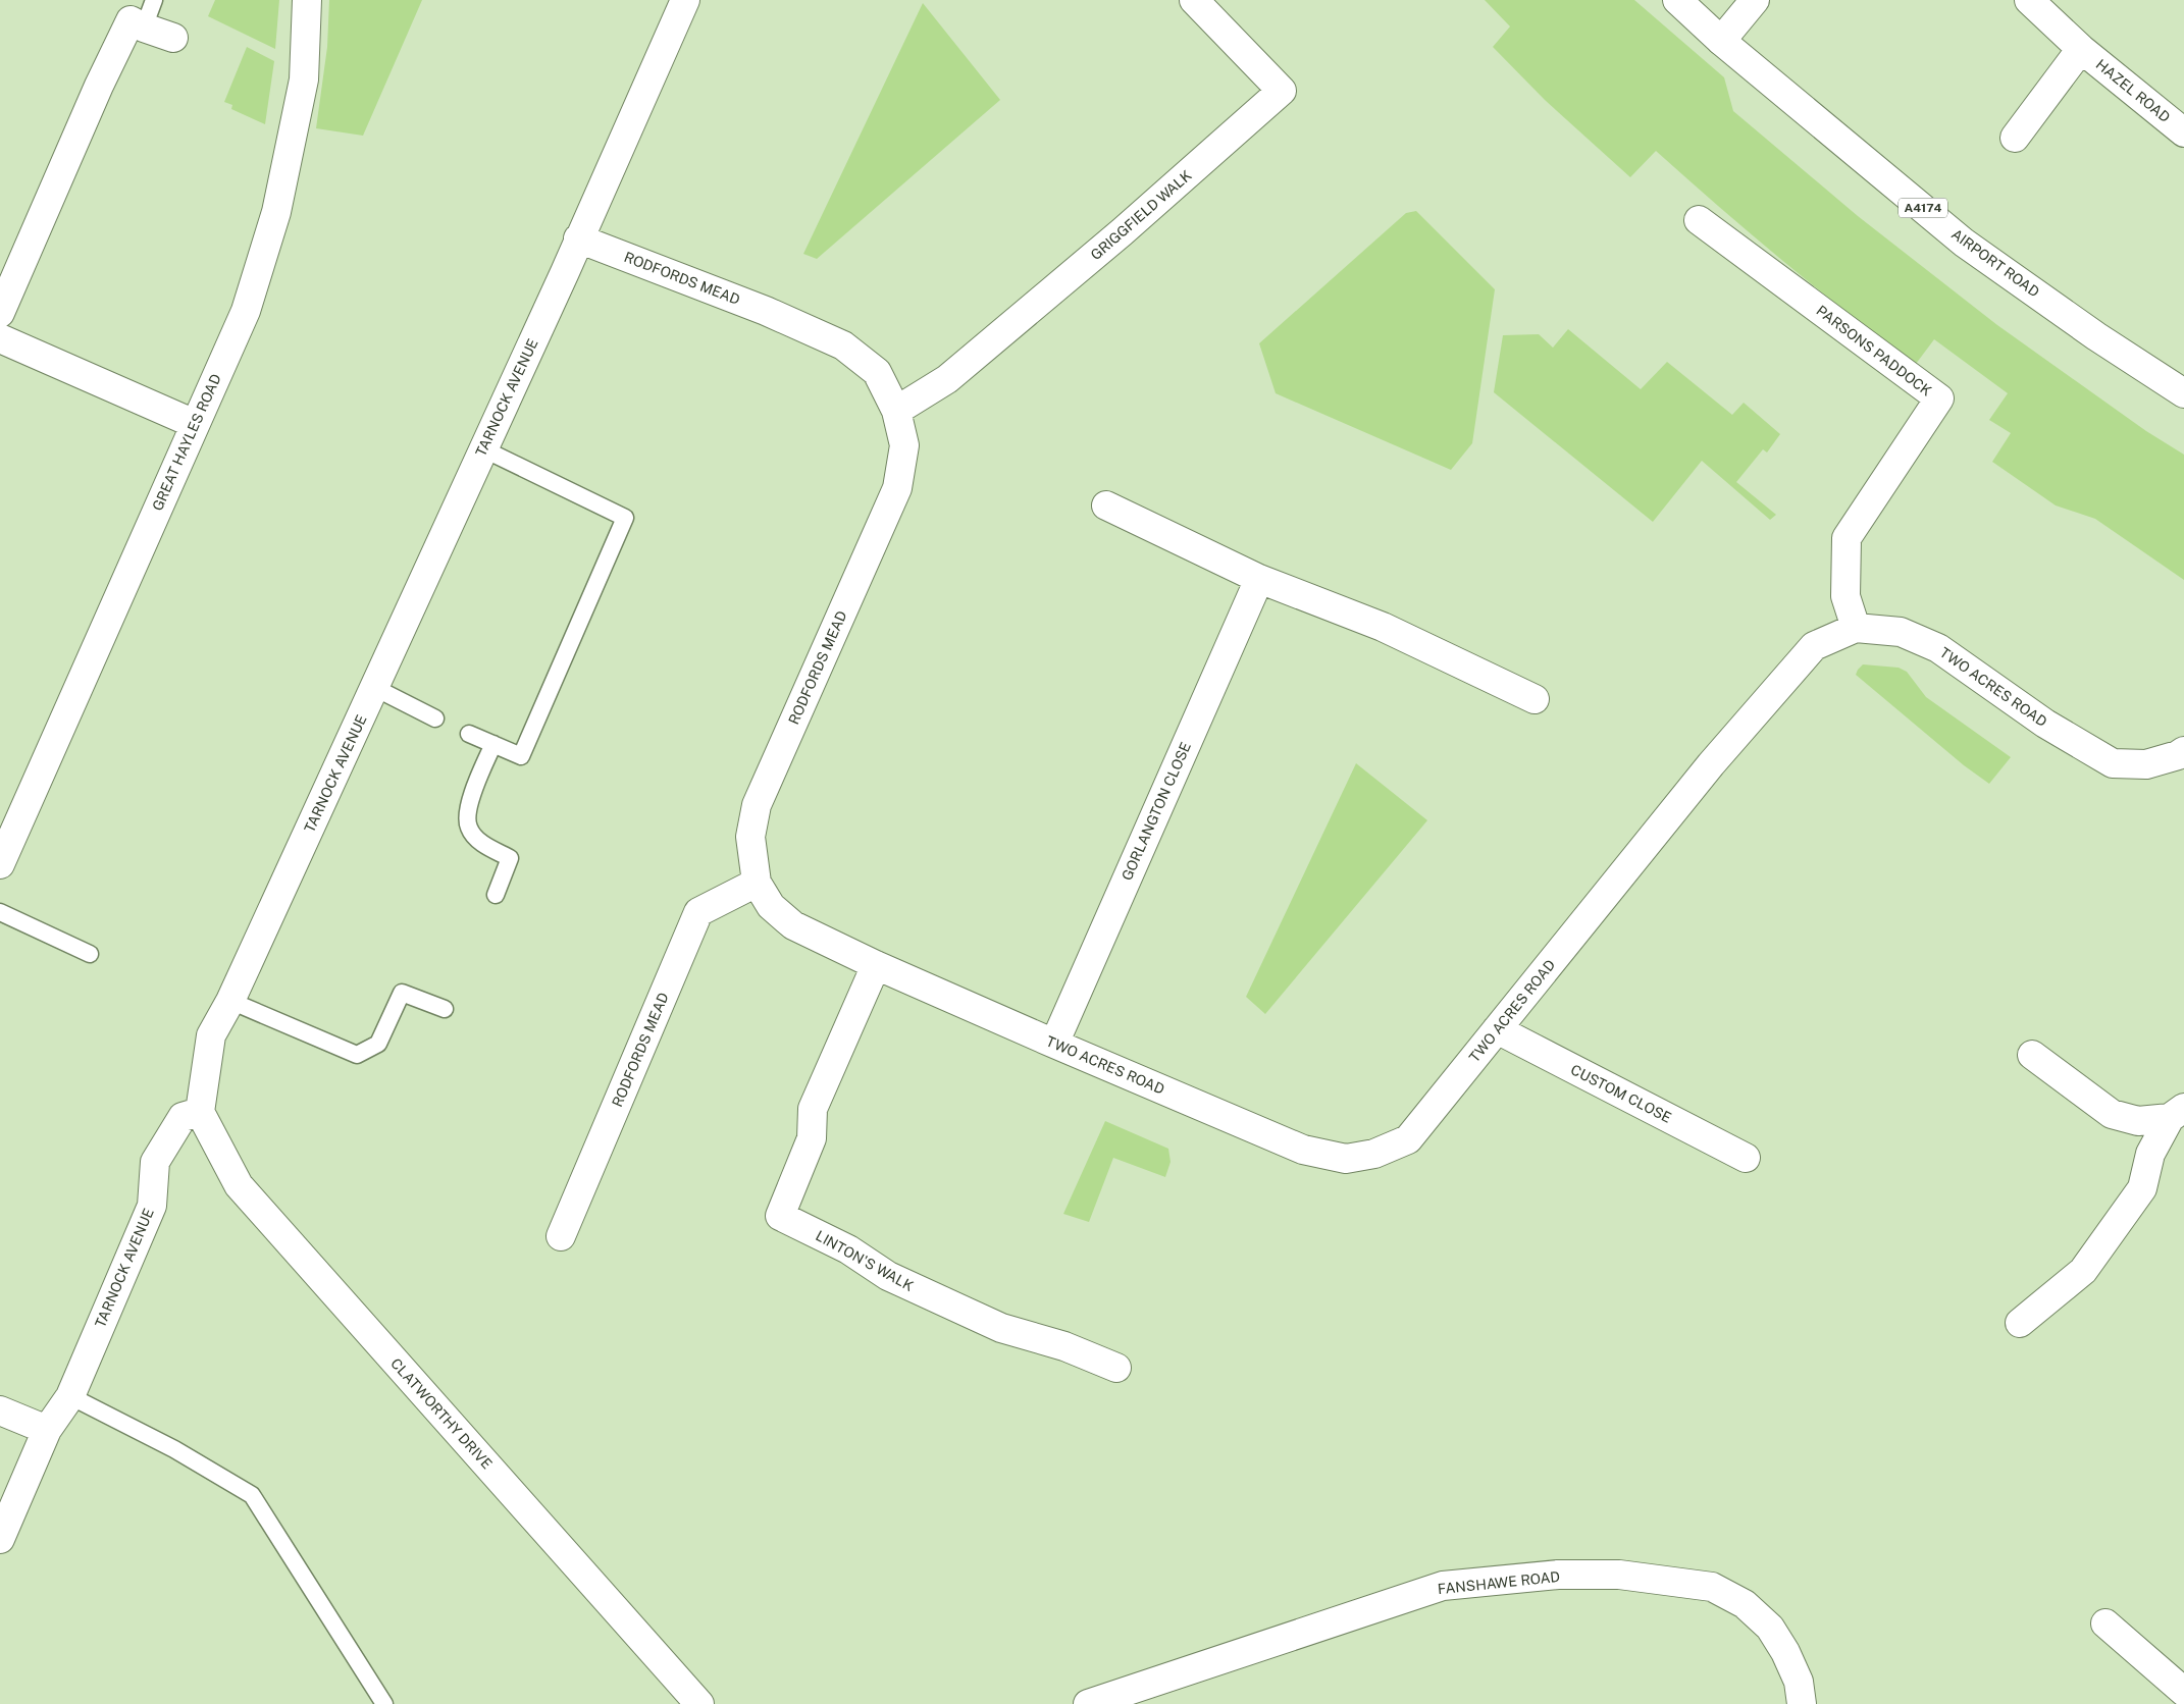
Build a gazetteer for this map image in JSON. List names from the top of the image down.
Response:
{
  "streets": {
    "main road": [
      "HAZEL ROAD",
      "A4174",
      "GRIGGFIELD WALK",
      "AIRPORT ROAD",
      "RODFORDS MEAD",
      "PARSONS PADDOCK",
      "TARNOCK AVENUE",
      "GREAT HAYLES ROAD",
      "TWO ACRES ROAD",
      "GORLANGTON CLOSE",
      "CUSTOM CLOSE",
      "LINTON'S WALK",
      "CLATWORTHY DRIVE",
      "FANSHAWE ROAD"
    ]
  },
  "crossings": [
    ["GRIGGFIELD WALK", "RODFORDS MEAD"],
    ["RODFORDS MEAD", "TARNOCK AVENUE"],
    ["RODFORDS MEAD", "TWO ACRES ROAD"],
    ["PARSONS PADDOCK", "TWO ACRES ROAD"],
    ["TARNOCK AVENUE", "CLATWORTHY DRIVE"],
    ["TWO ACRES ROAD", "GORLANGTON CLOSE"],
    ["TWO ACRES ROAD", "CUSTOM CLOSE"],
    ["TWO ACRES ROAD", "LINTON'S WALK"]
  ]
}
